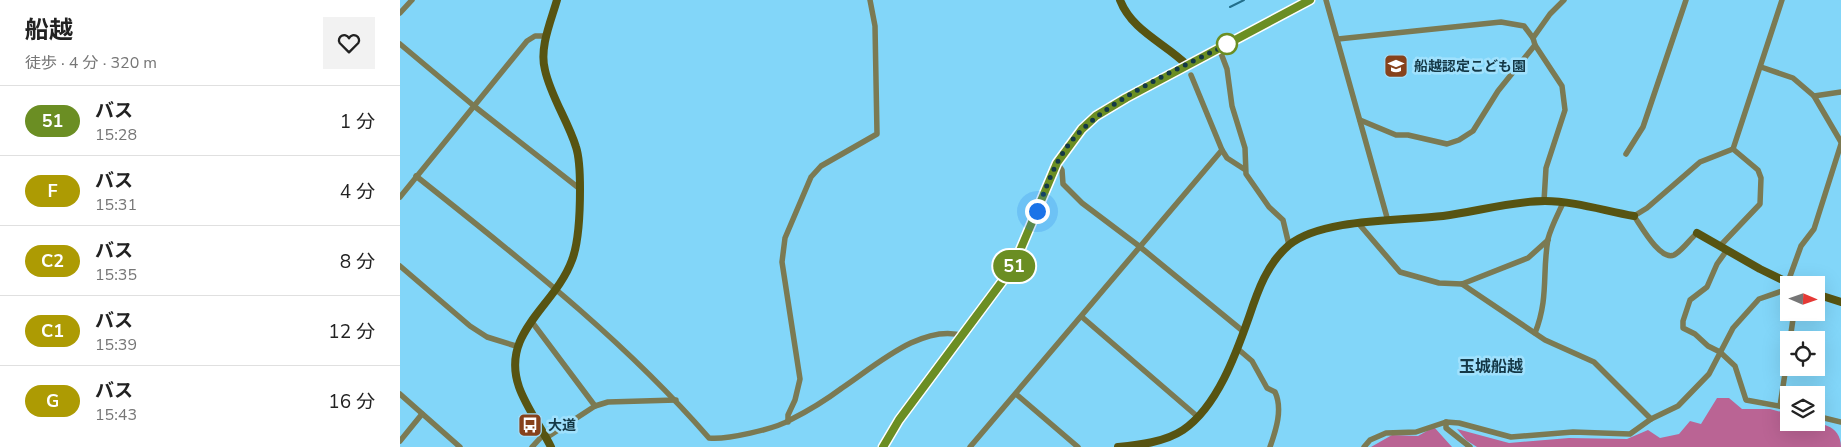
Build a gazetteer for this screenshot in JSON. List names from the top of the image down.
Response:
{
  "districts": ["玉城船越"],
  "places": {
    "school or university": ["船越認定こども園"],
    "bus stop": ["大道"]
  },
  "lines": ["bus line 51"],
  "north": "right",
  "page": {
    "heading": ["船越", "徒歩 · 4 分 · 320 m"],
    "on_map": "51",
    "list": [
      {
        "mark": "51",
        "name": "バス",
        "note": "15:28",
        "value": "1 分"
      },
      {
        "mark": "F",
        "name": "バス",
        "note": "15:31",
        "value": "4 分"
      },
      {
        "mark": "C2",
        "name": "バス",
        "note": "15:35",
        "value": "8 分"
      },
      {
        "mark": "C1",
        "name": "バス",
        "note": "15:39",
        "value": "12 分"
      },
      {
        "mark": "G",
        "name": "バス",
        "note": "15:43",
        "value": "16 分"
      }
    ]
  }
}
